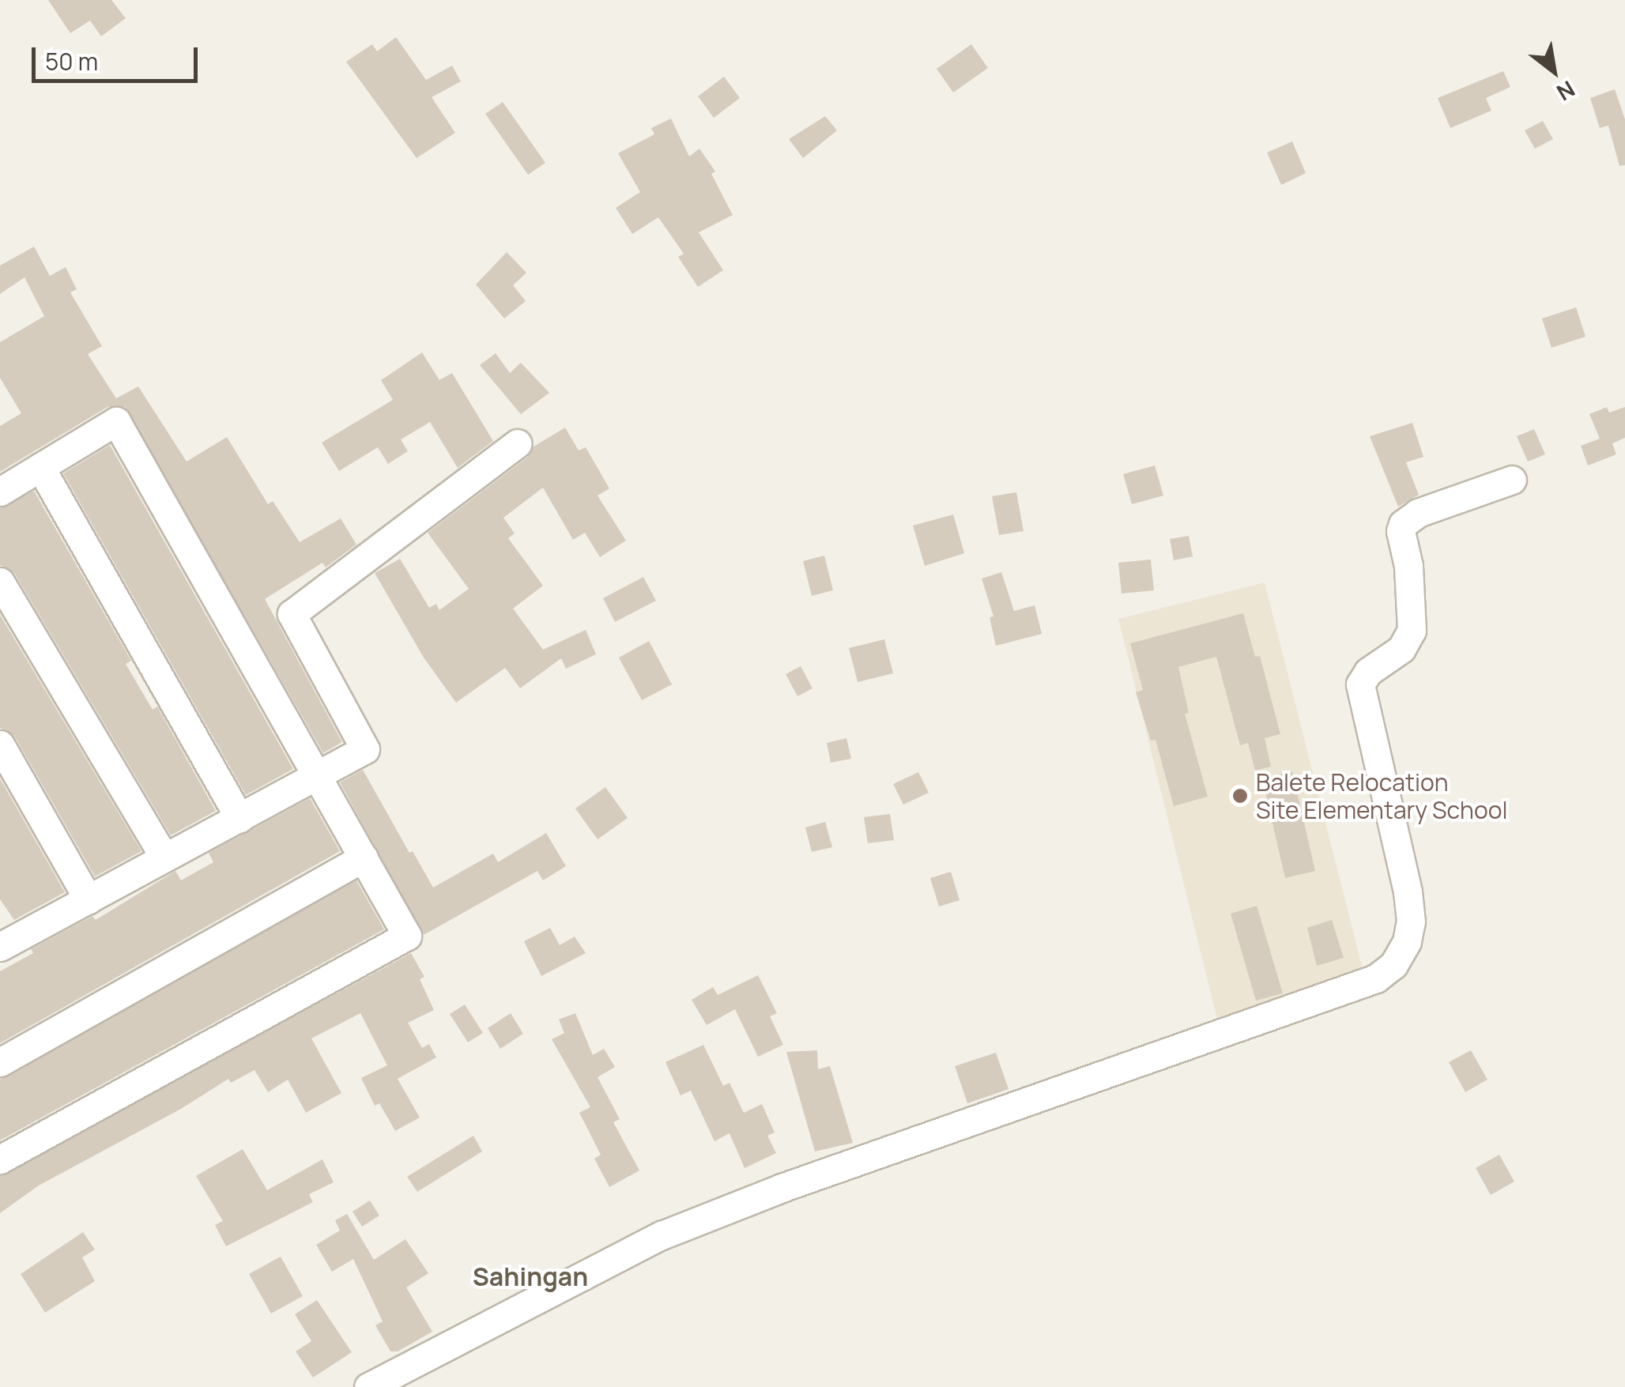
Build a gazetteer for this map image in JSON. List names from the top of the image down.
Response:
{
  "districts": ["Sahingan"],
  "places": ["Balete Relocation Site Elementary School"],
  "scale_bar": "50 m",
  "north": "bottom right"
}
